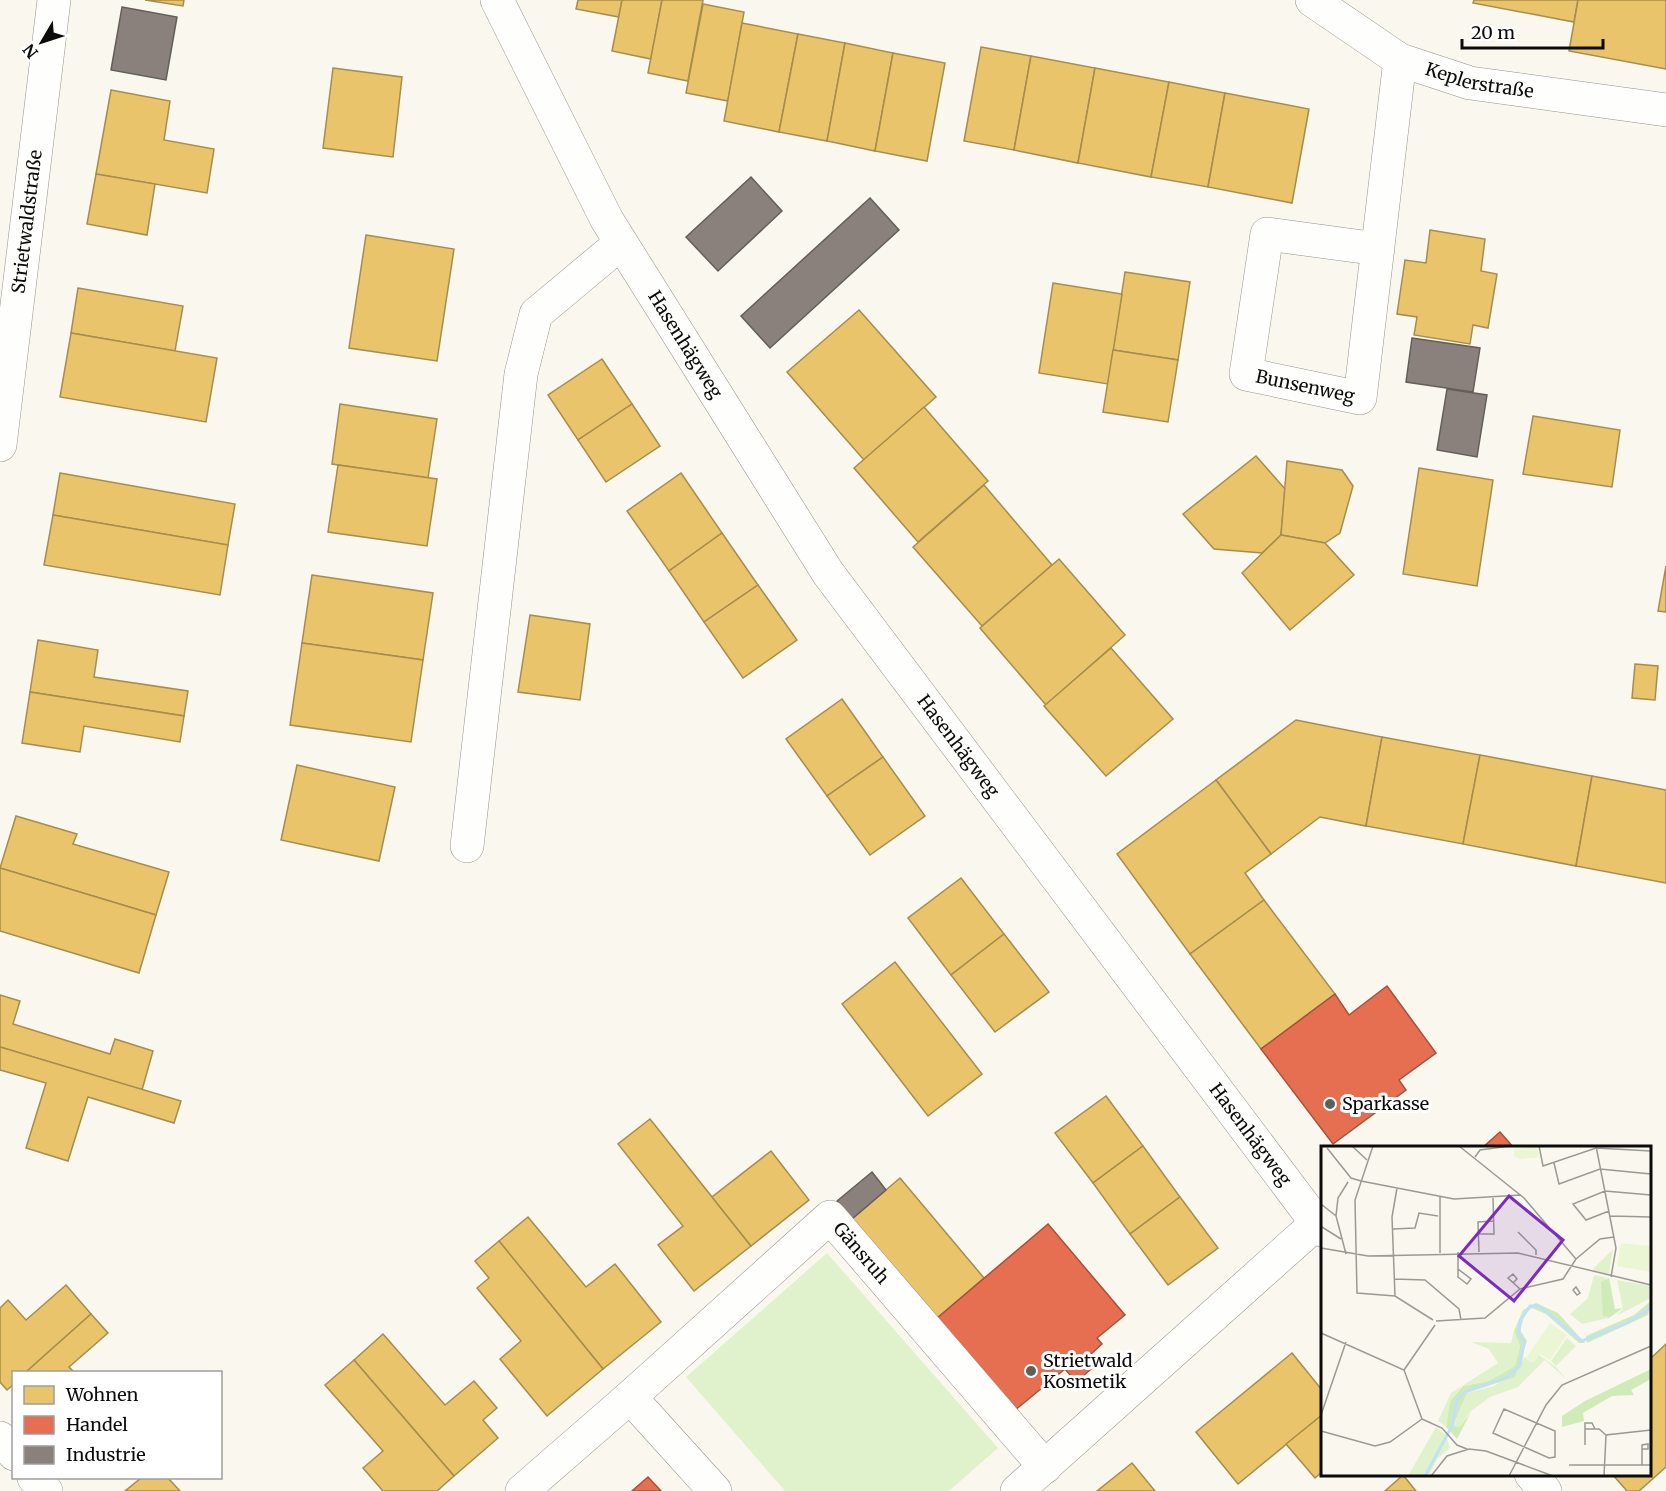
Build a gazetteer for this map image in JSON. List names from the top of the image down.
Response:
{
  "streets": {
    "street": [
      "Keplerstraße",
      "Strietwaldstraße",
      "Hasenhägweg",
      "Bunsenweg",
      "Gänsruh"
    ]
  },
  "crossings": [
    ["Keplerstraße", "Bunsenweg"]
  ],
  "places": ["Sparkasse", "Strietwald Kosmetik"],
  "legend": ["Wohnen", "Handel", "Industrie"],
  "scale_bar": "20 m",
  "north": "bottom left"
}
